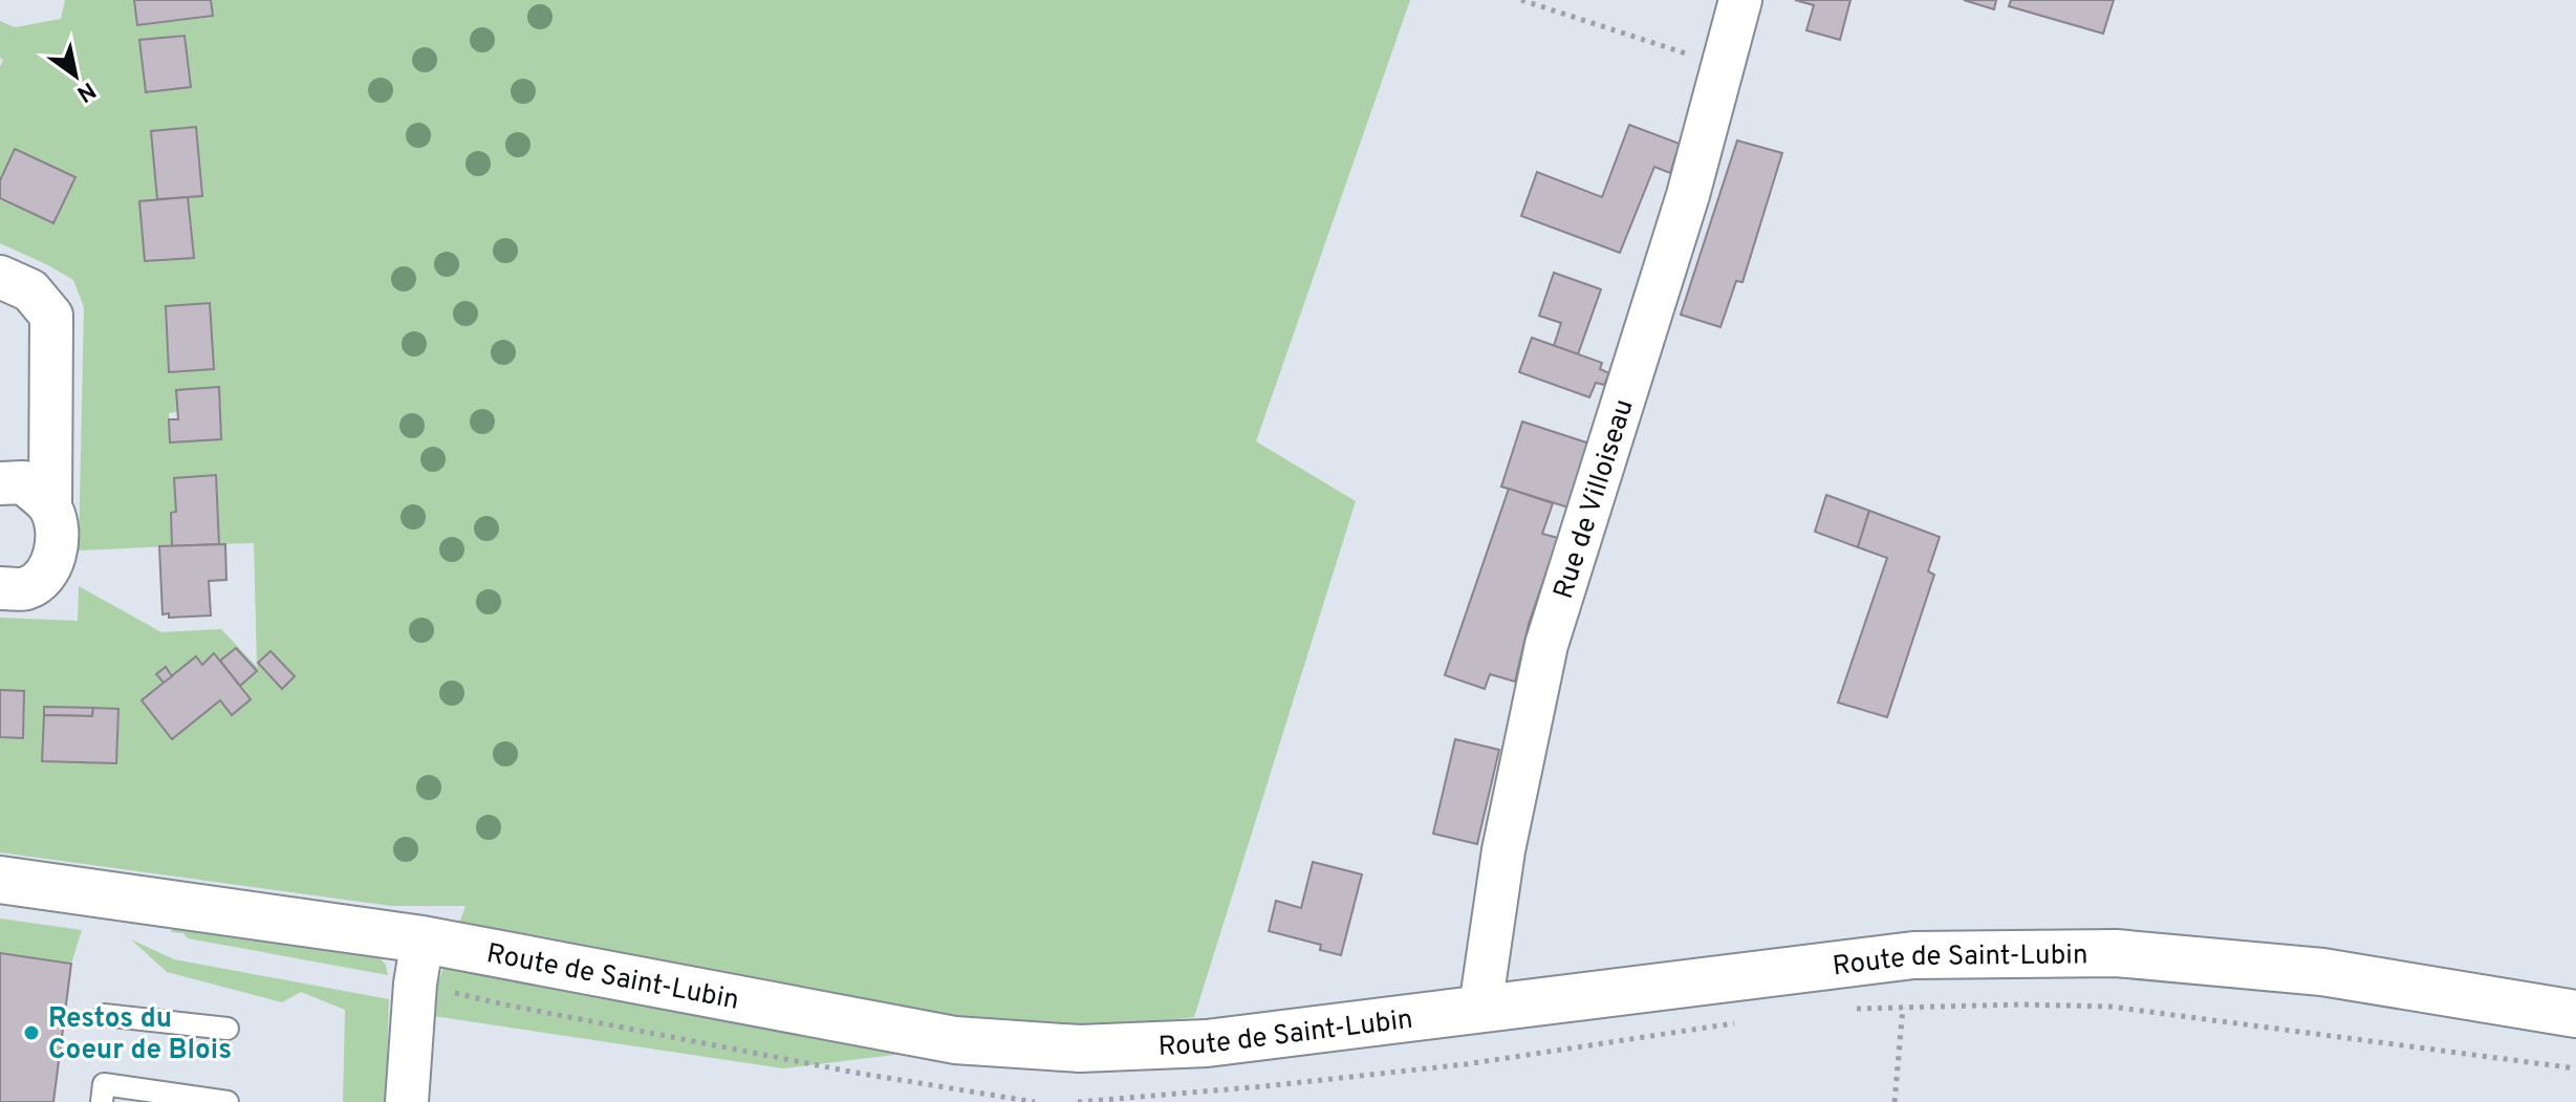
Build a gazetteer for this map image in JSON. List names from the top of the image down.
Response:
{
  "streets": {
    "street": ["Rue de Villoiseau", "Route de Saint-Lubin"]
  },
  "crossings": [
    ["Rue de Villoiseau", "Route de Saint-Lubin"]
  ],
  "places": ["Restos du Coeur de Blois"],
  "north": "bottom right"
}
